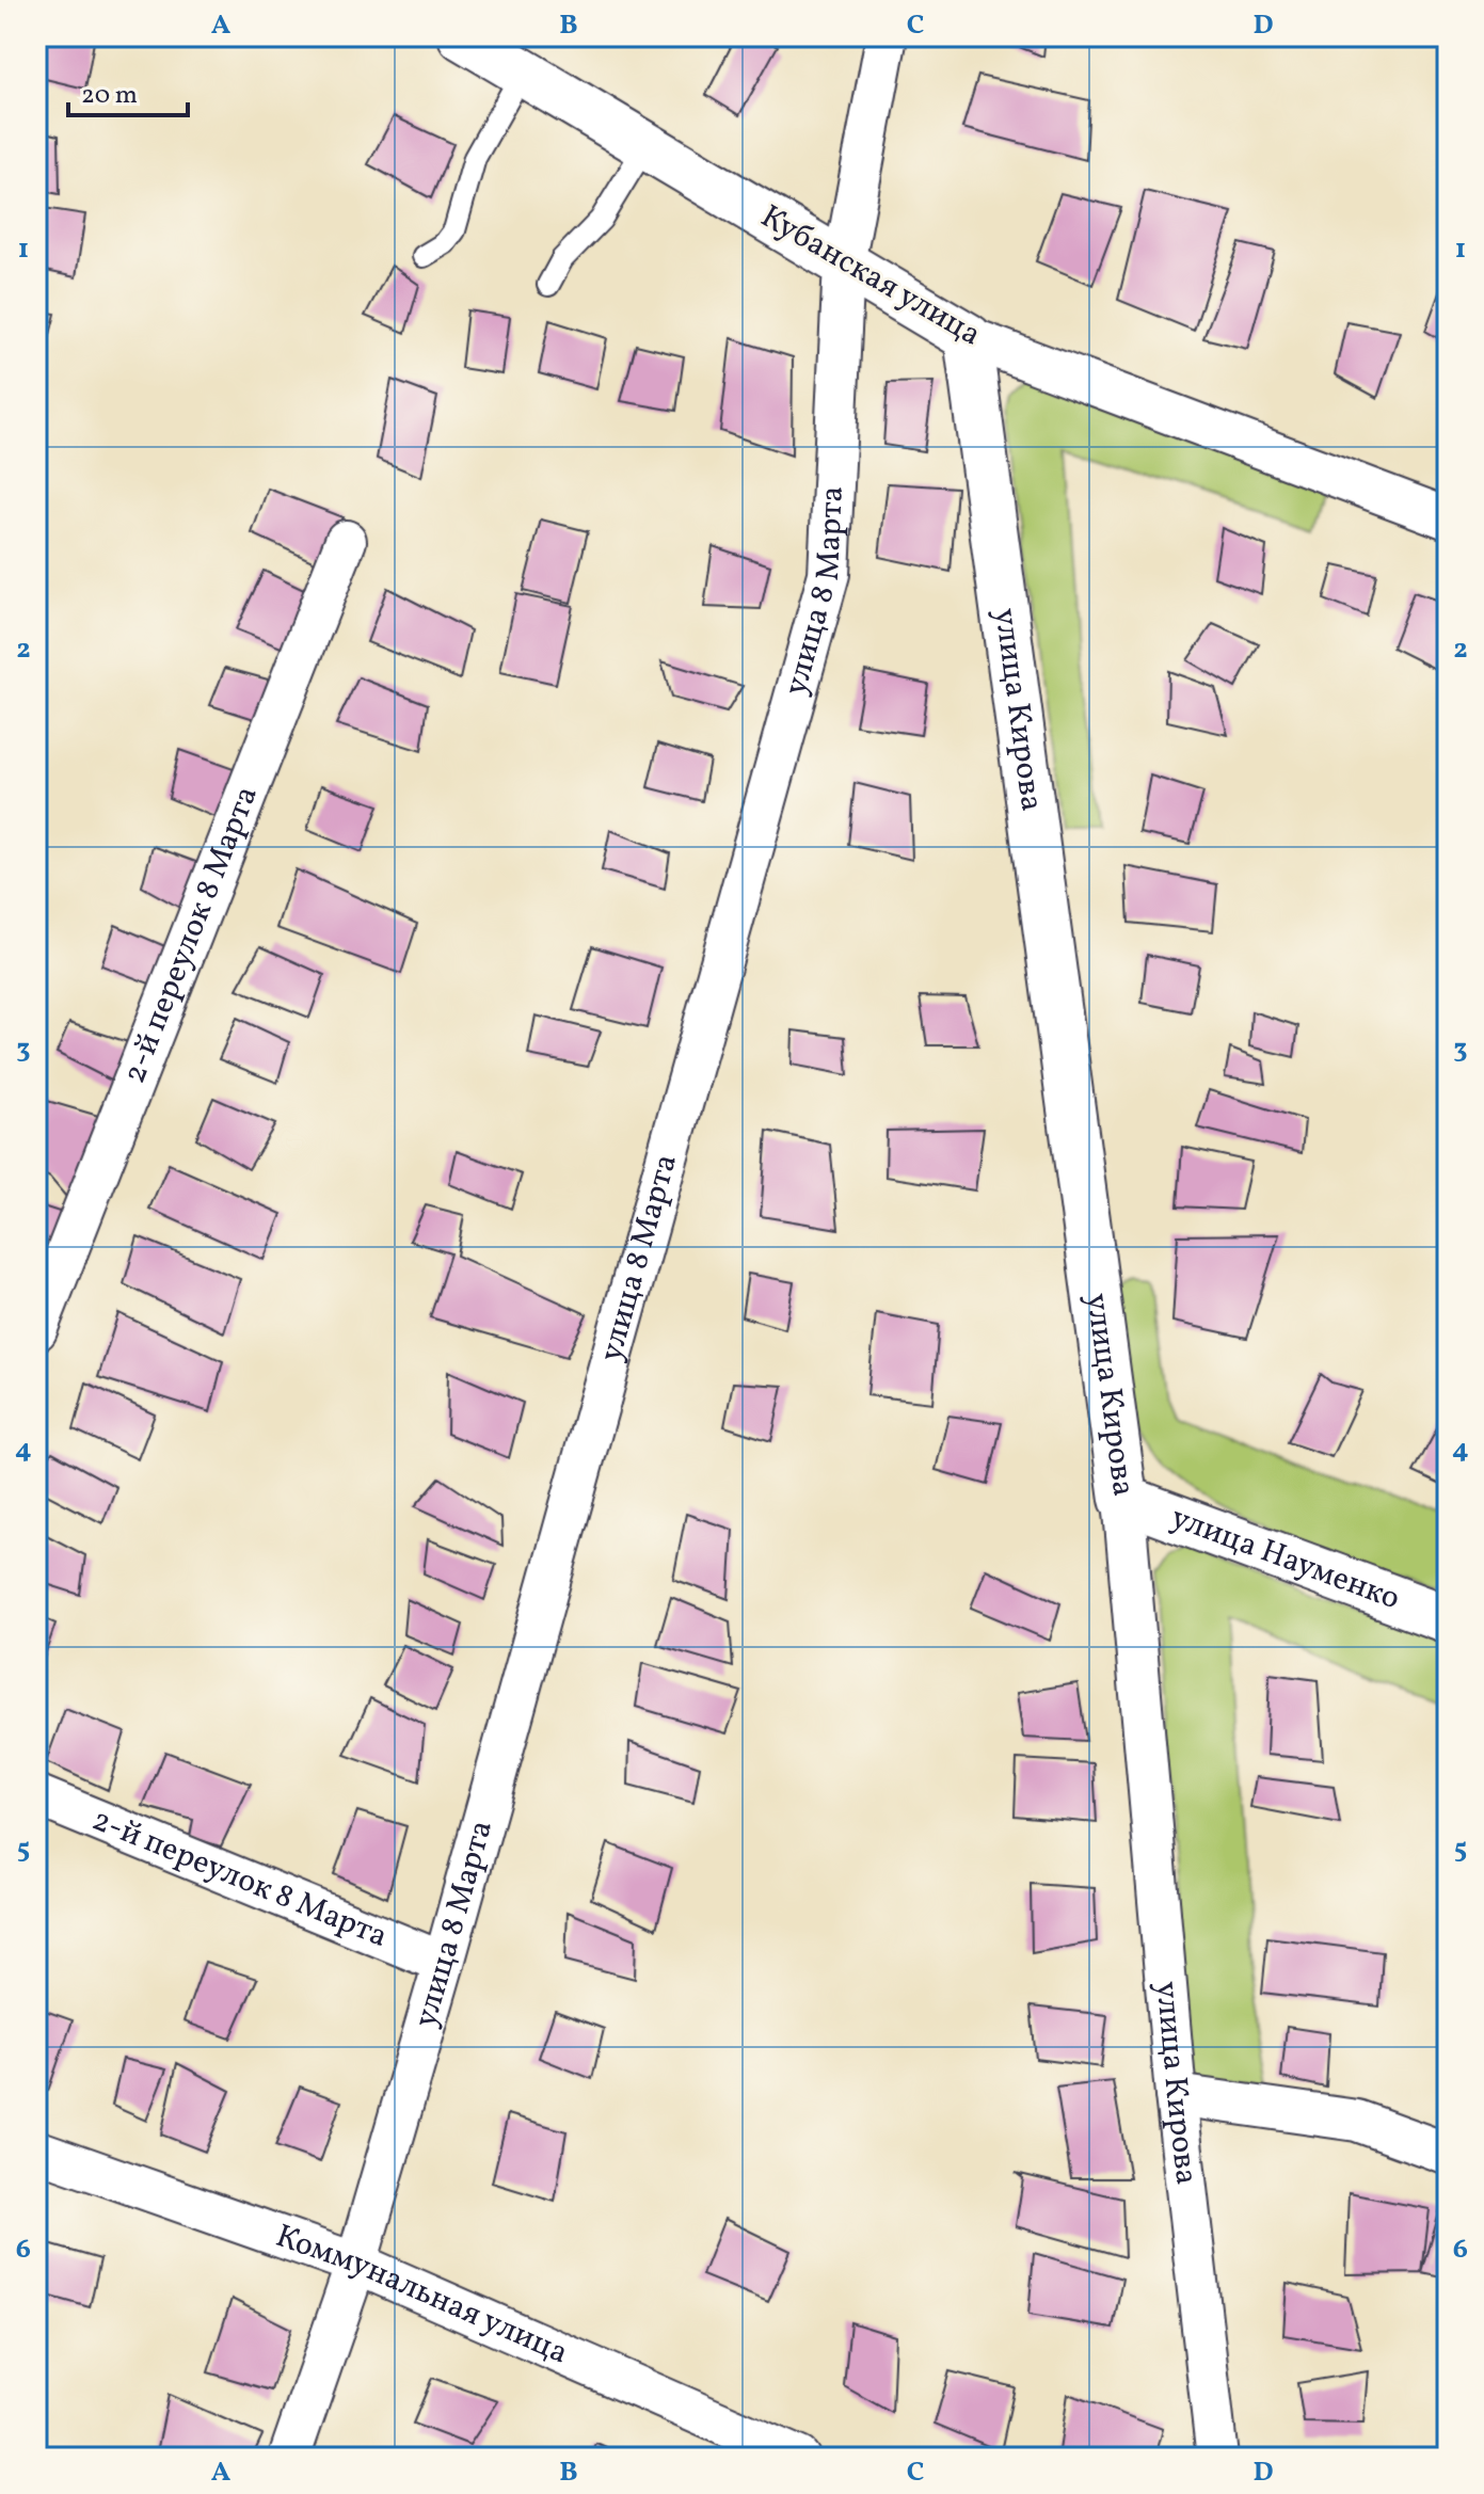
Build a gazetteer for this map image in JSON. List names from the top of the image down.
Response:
{
  "streets": {
    "main road": ["Кубанская улица", "улица Кирова", "улица Науменко"],
    "street": ["улица 8 Марта", "2-й переулок 8 Марта", "Коммунальная улица"]
  },
  "crossings": [
    ["Кубанская улица", "улица 8 Марта"],
    ["Кубанская улица", "улица Кирова"],
    ["улица 8 Марта", "2-й переулок 8 Марта"],
    ["улица 8 Марта", "Коммунальная улица"],
    ["улица Кирова", "улица Науменко"]
  ],
  "scale_bar": "20 m",
  "grid": {
    "columns": [
      "A",
      "B",
      "C",
      "D"
    ],
    "rows": [
      "1",
      "2",
      "3",
      "4",
      "5",
      "6"
    ]
  }
}
